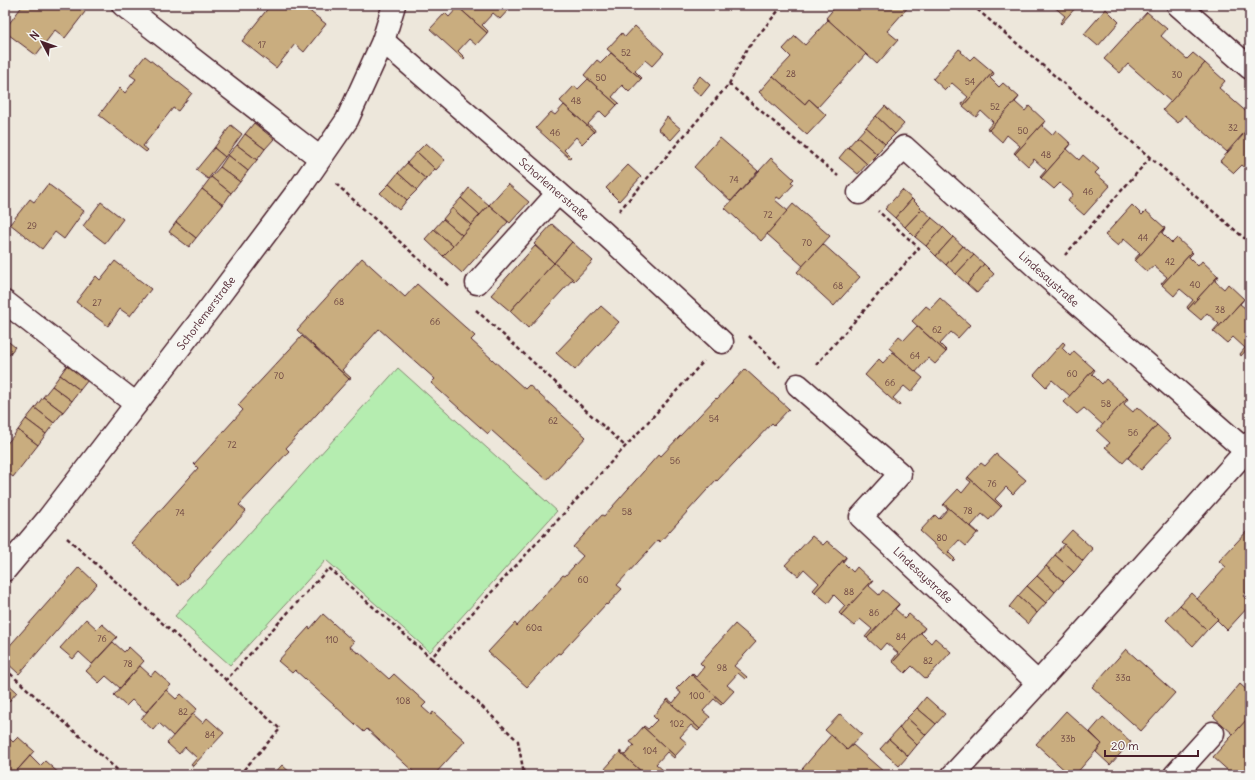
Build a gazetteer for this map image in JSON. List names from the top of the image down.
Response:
{
  "streets": {
    "street": ["Schorlemerstraße", "Lindesaystraße"]
  },
  "house_numbers": [
    "17",
    "52",
    "28",
    "30",
    "50",
    "54",
    "48",
    "52",
    "32",
    "50",
    "46",
    "48",
    "74",
    "46",
    "72",
    "29",
    "44",
    "70",
    "42",
    "40",
    "68",
    "68",
    "27",
    "38",
    "66",
    "62",
    "64",
    "60",
    "70",
    "66",
    "58",
    "54",
    "62",
    "56",
    "72",
    "56",
    "76",
    "78",
    "58",
    "74",
    "80",
    "60",
    "88",
    "86",
    "60a",
    "84",
    "76",
    "110",
    "82",
    "78",
    "98",
    "33a",
    "100",
    "108",
    "82",
    "102",
    "84",
    "33b",
    "104"
  ],
  "scale_bar": "20 m",
  "north": "top left"
}
